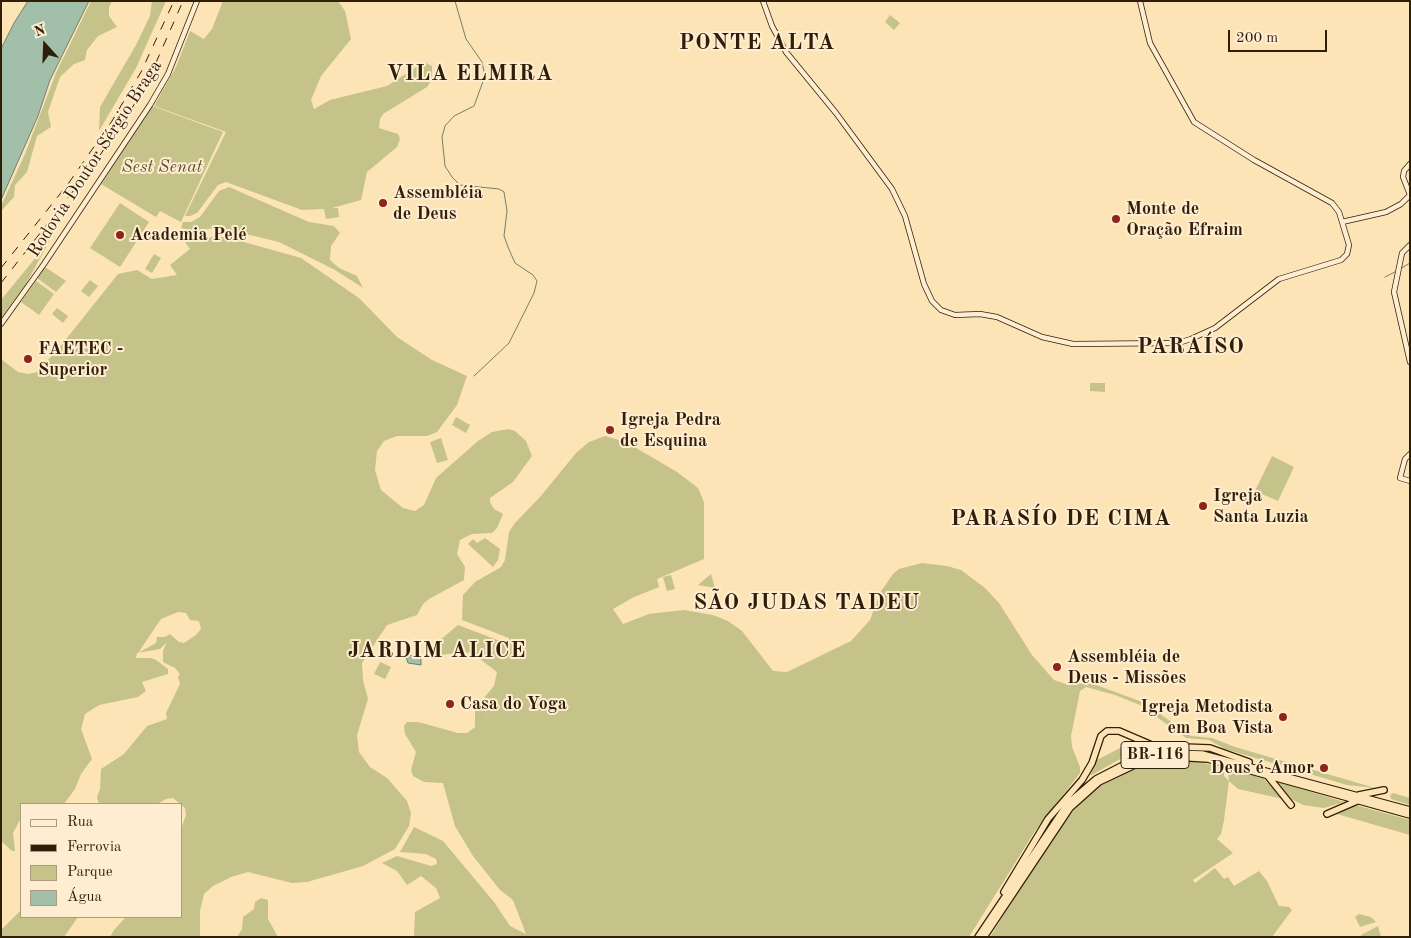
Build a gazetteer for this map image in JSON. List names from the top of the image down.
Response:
{
  "streets": {
    "highway": ["BR-116"],
    "street": ["Rodovia Doutor Sérgio Braga"]
  },
  "districts": [
    "PONTE ALTA",
    "VILA ELMIRA",
    "PARAÍSO",
    "PARASÍO DE CIMA",
    "SÃO JUDAS TADEU",
    "JARDIM ALICE"
  ],
  "parks": ["Sest Senat"],
  "places": [
    "Assembléia de Deus",
    "Monte de Oração Efraim",
    "Academia Pelé",
    "FAETEC - Superior",
    "Igreja Pedra de Esquina",
    "Igreja Santa Luzia",
    "Assembléia de Deus - Missões",
    "Casa do Yoga",
    "Igreja Metodista em Boa Vista",
    "Deus é Amor"
  ],
  "legend": [
    "Rua",
    "Ferrovia",
    "Parque",
    "Água"
  ],
  "scale_bar": "200 m",
  "north": "top"
}
